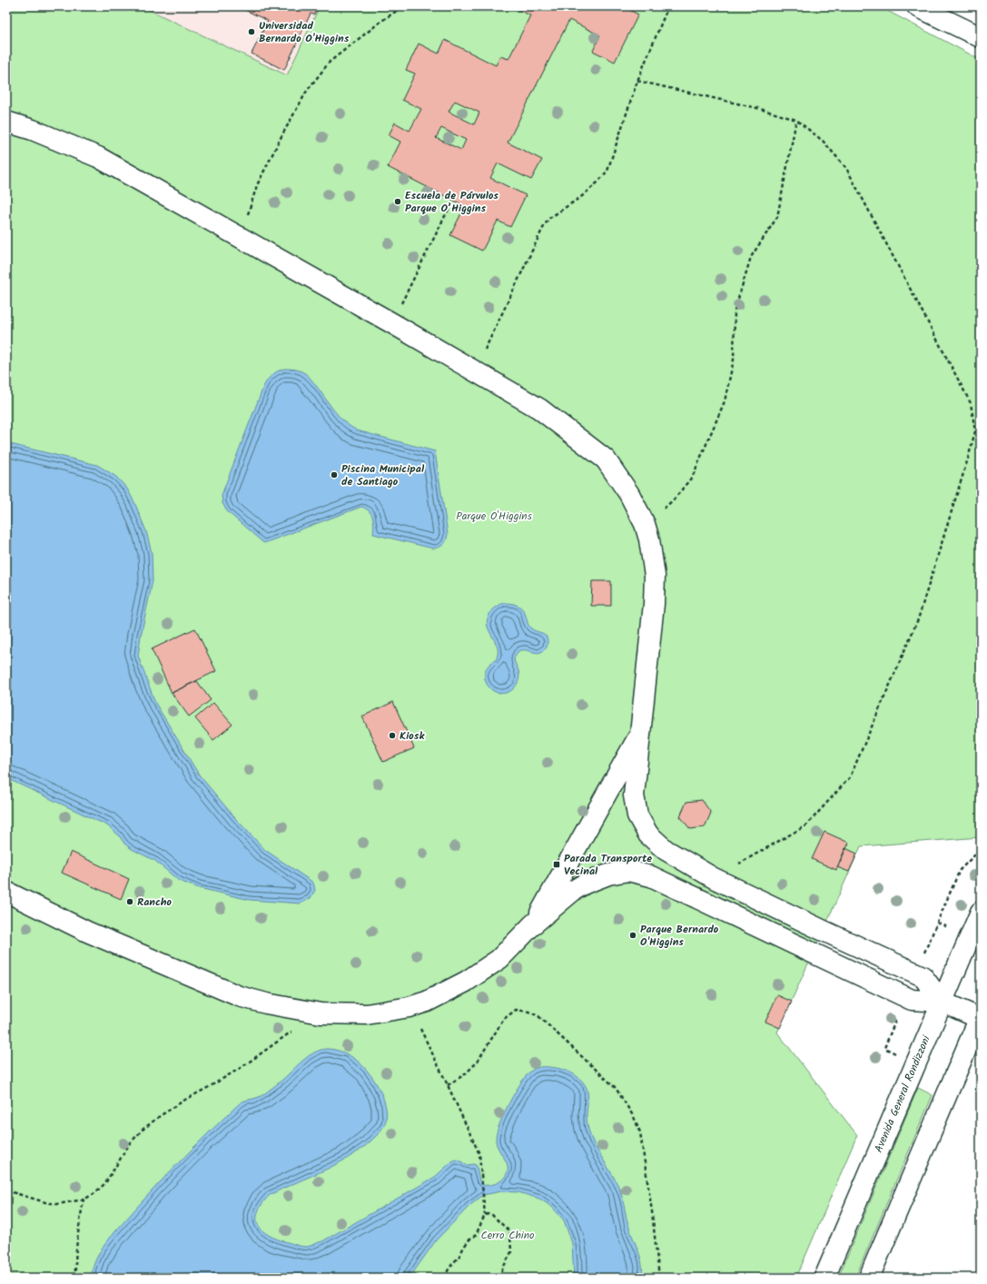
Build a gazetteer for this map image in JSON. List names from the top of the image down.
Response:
{
  "streets": {
    "main road": ["Avenida General Rondizzoni"]
  },
  "parks": ["Parque O'Higgins", "Cerro Chino"],
  "places": {
    "other": [
      "Universidad Bernardo O'Higgins",
      "Escuela de Párvulos Parque O’Higgins",
      "Piscina Municipal de Santiago",
      "Kiosk",
      "Rancho",
      "Parque Bernardo O'Higgins"
    ],
    "transit": ["Parada Transporte Vecinal"]
  }
}
